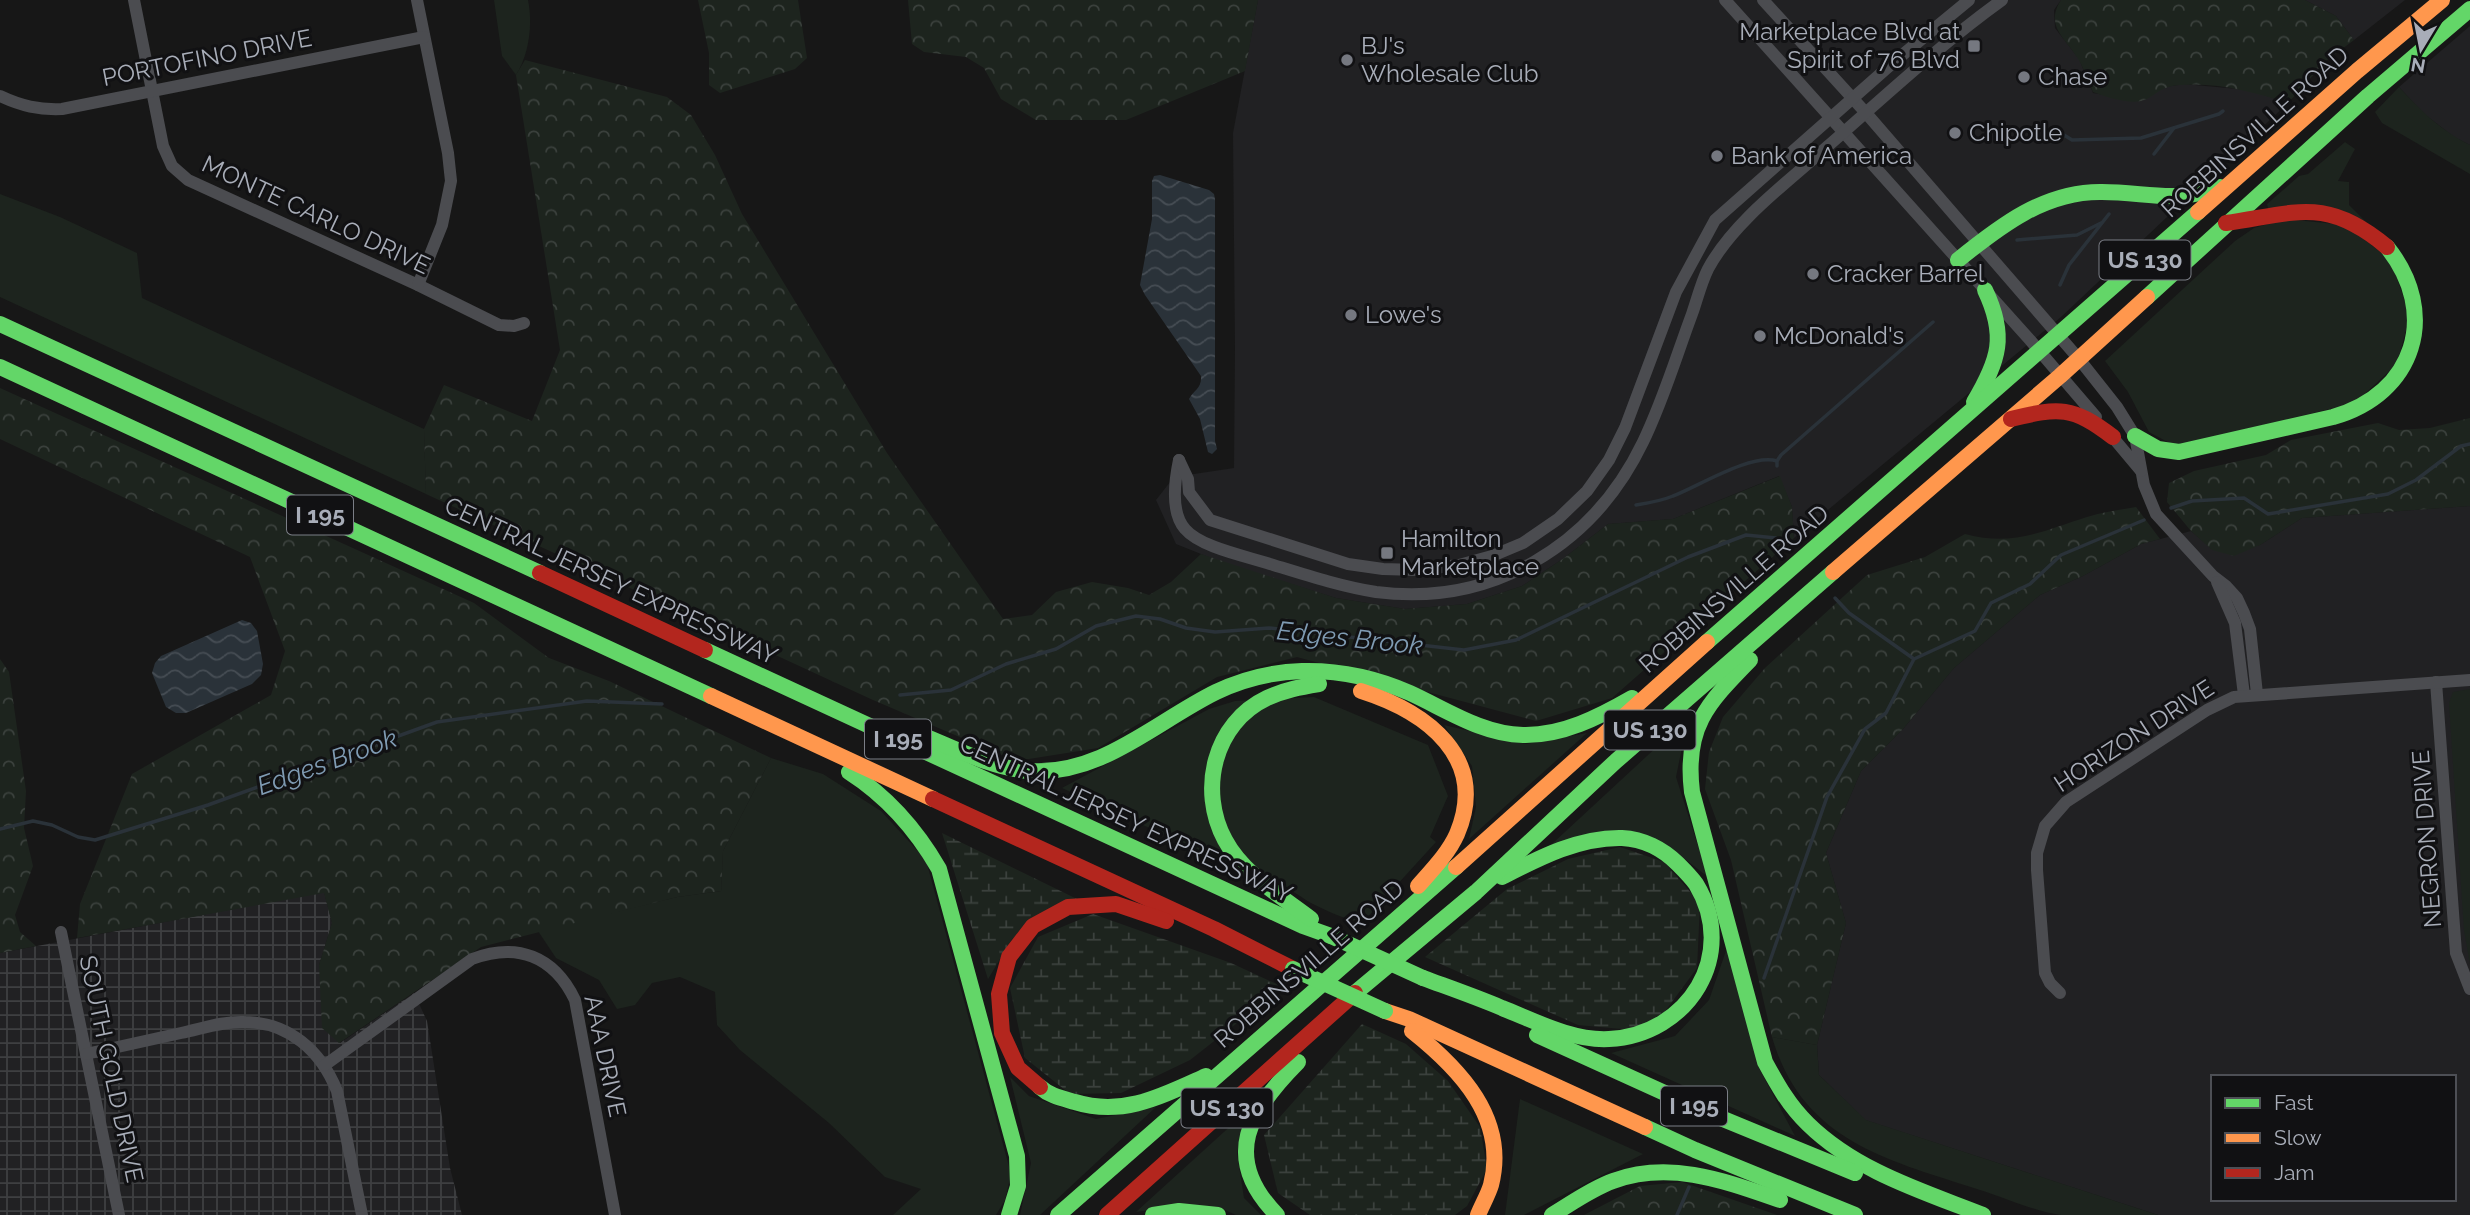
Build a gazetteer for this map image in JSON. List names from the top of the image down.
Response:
{
  "streets": {
    "highway": [
      "ROBBINSVILLE ROAD",
      "US 130",
      "I 195",
      "CENTRAL JERSEY EXPRESSWAY"
    ],
    "street": [
      "PORTOFINO DRIVE",
      "MONTE CARLO DRIVE",
      "HORIZON DRIVE",
      "NEGRON DRIVE",
      "AAA DRIVE",
      "SOUTH GOLD DRIVE"
    ]
  },
  "crossings": [
    ["PORTOFINO DRIVE", "MONTE CARLO DRIVE"],
    ["HORIZON DRIVE", "NEGRON DRIVE"]
  ],
  "water": ["Edges Brook"],
  "places": {
    "transit": ["Marketplace Blvd at Spirit of 76 Blvd", "Hamilton Marketplace"],
    "other": [
      "BJ's Wholesale Club",
      "Chase",
      "Chipotle",
      "Bank of America",
      "Cracker Barrel",
      "Lowe's",
      "McDonald's"
    ]
  },
  "legend": ["Fast", "Slow", "Jam"],
  "north": "bottom"
}
